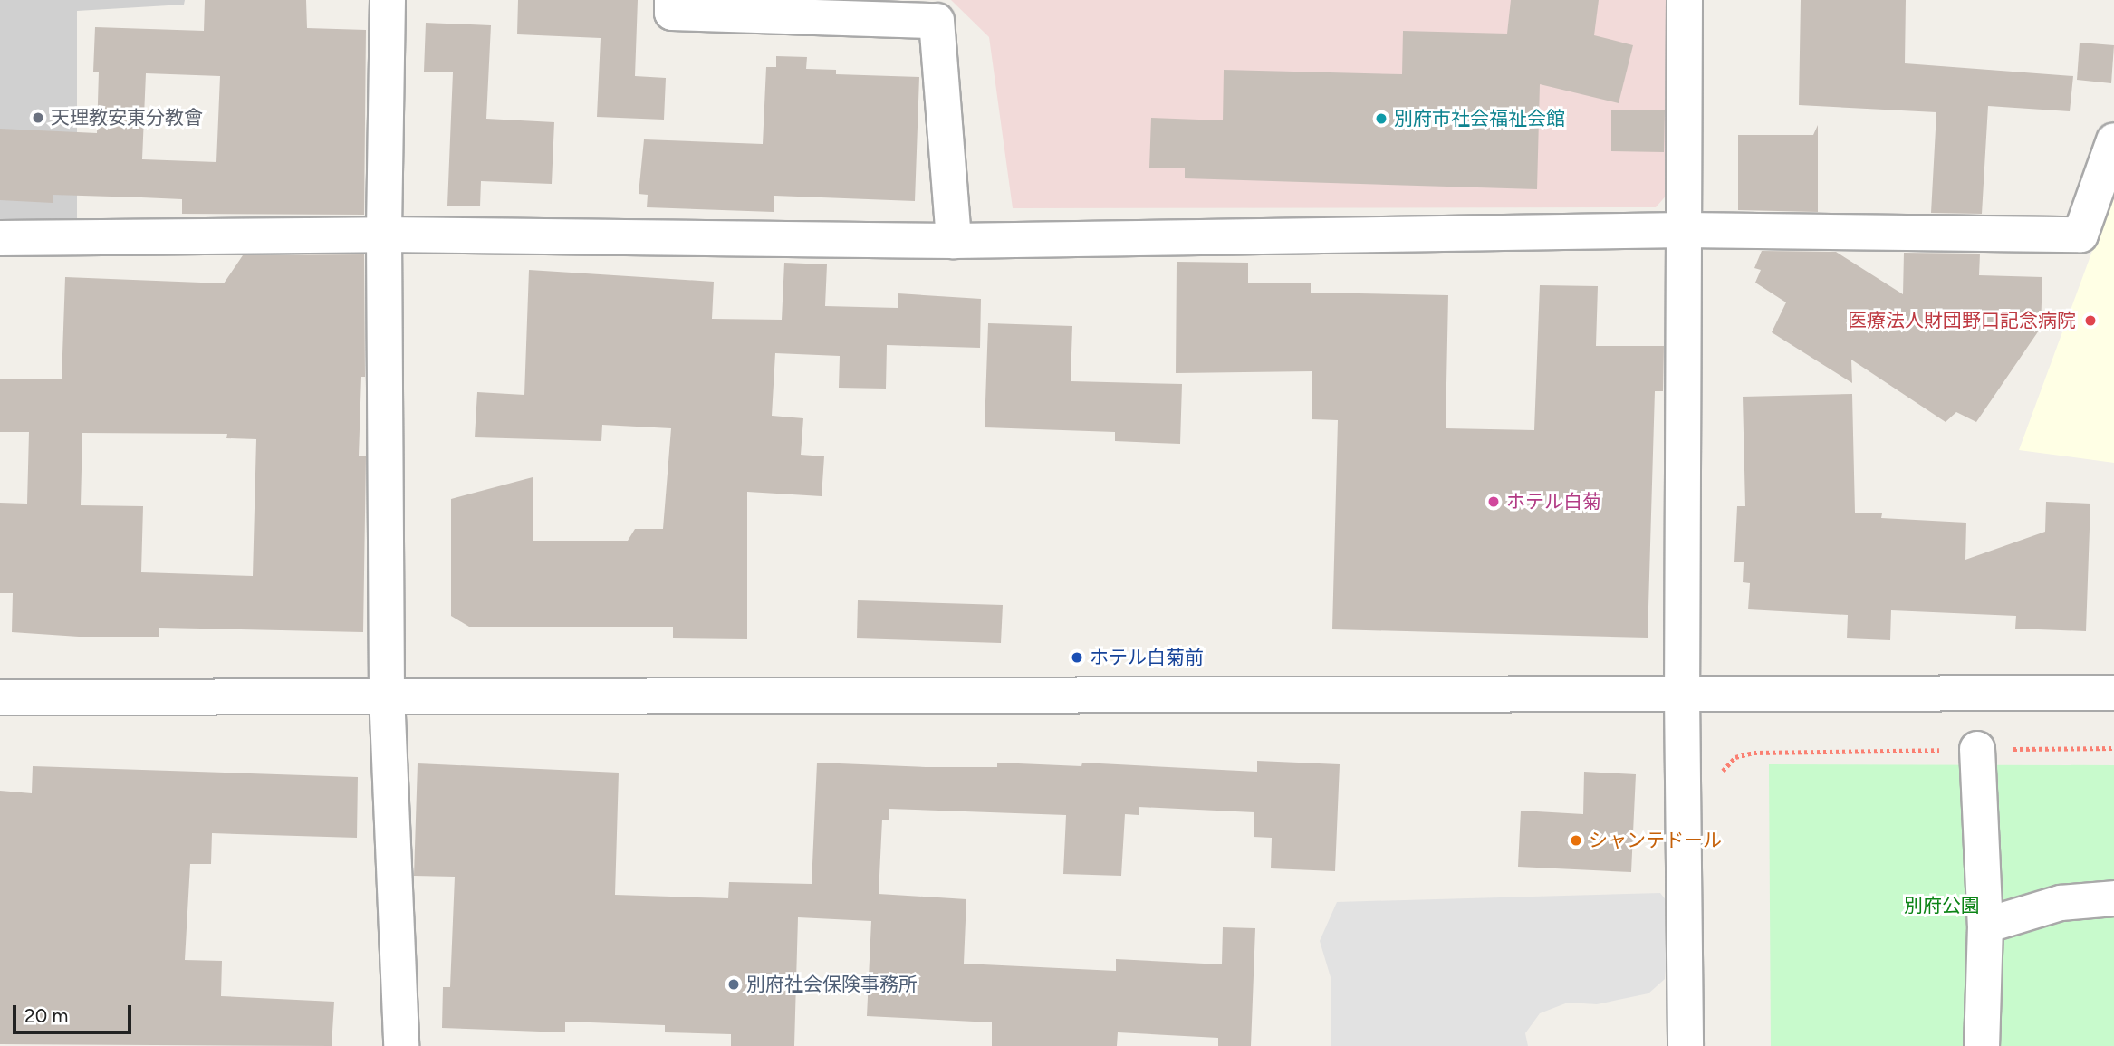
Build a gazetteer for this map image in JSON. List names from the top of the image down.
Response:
{
  "parks": ["別府公園"],
  "places": [
    "天理教安東分教會",
    "別府市社会福祉会館",
    "医療法人財団野口記念病院",
    "ホテル白菊",
    "ホテル白菊前",
    "シャンテドール",
    "別府社会保険事務所"
  ],
  "scale_bar": "20 m"
}
